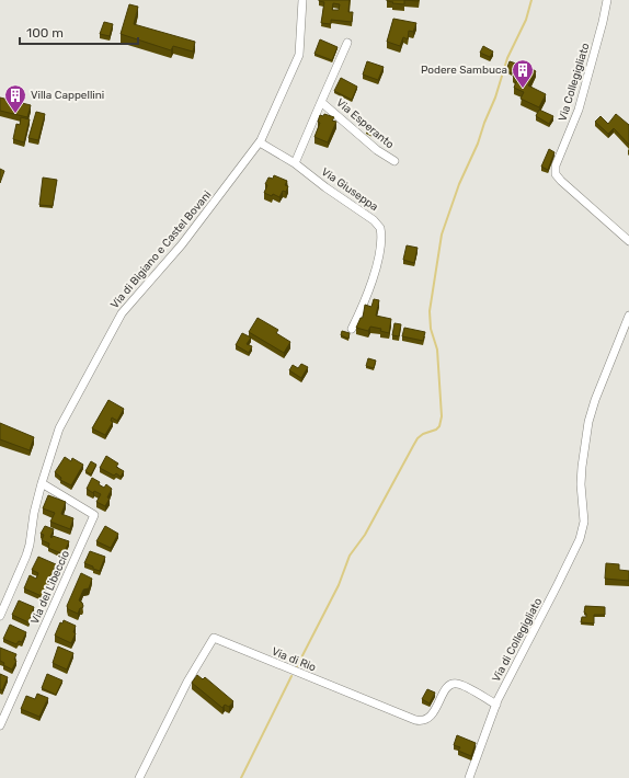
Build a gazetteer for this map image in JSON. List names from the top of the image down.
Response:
{
  "streets": {
    "street": [
      "Via Collegigliato",
      "Via Esperanto",
      "Via Giuseppa",
      "Via di Bigiano e Castel Bovani",
      "Via del Libeccio",
      "Via di Collegigliato",
      "Via di Rio"
    ]
  },
  "crossings": [
    ["Via Esperanto", "Via Giuseppa"],
    ["Via Giuseppa", "Via di Bigiano e Castel Bovani"],
    ["Via di Bigiano e Castel Bovani", "Via del Libeccio"],
    ["Via di Collegigliato", "Via di Rio"]
  ],
  "places": {
    "building": ["Podere Sambuca", "Villa Cappellini"]
  },
  "scale_bar": "100 m"
}
